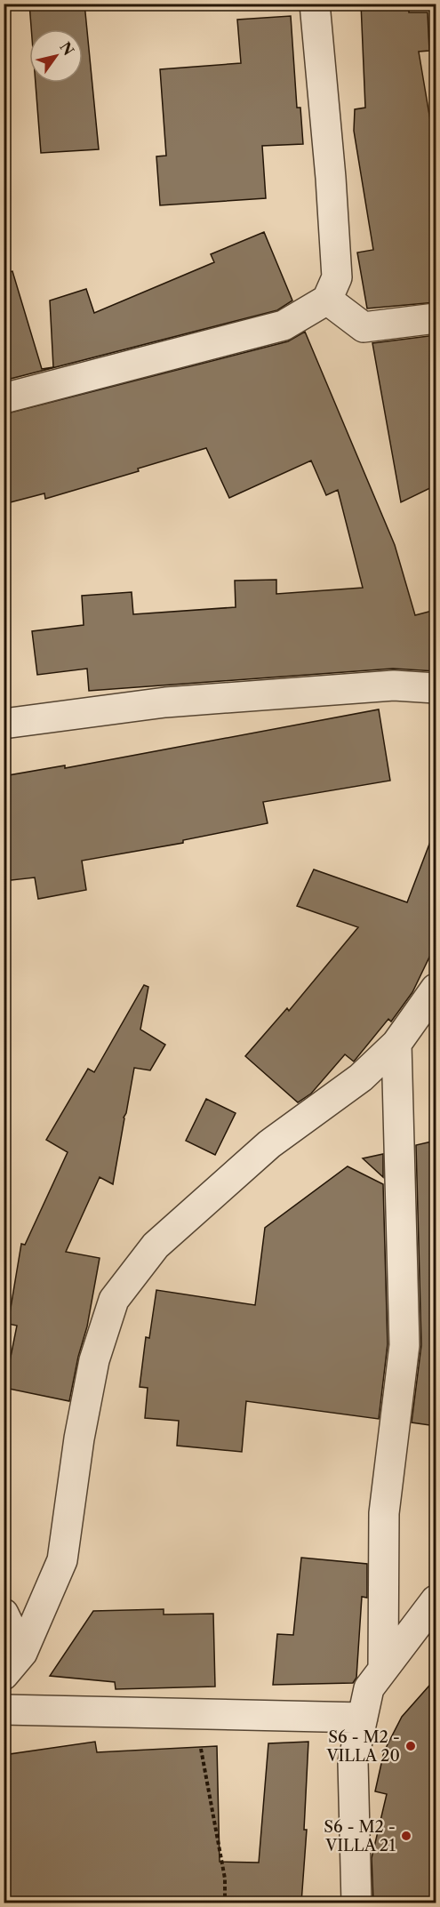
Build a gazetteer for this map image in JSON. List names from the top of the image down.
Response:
{
  "places": ["S6 - M2 - VILLA 20", "S6 - M2 - VILLA 21"],
  "north": "top right"
}
